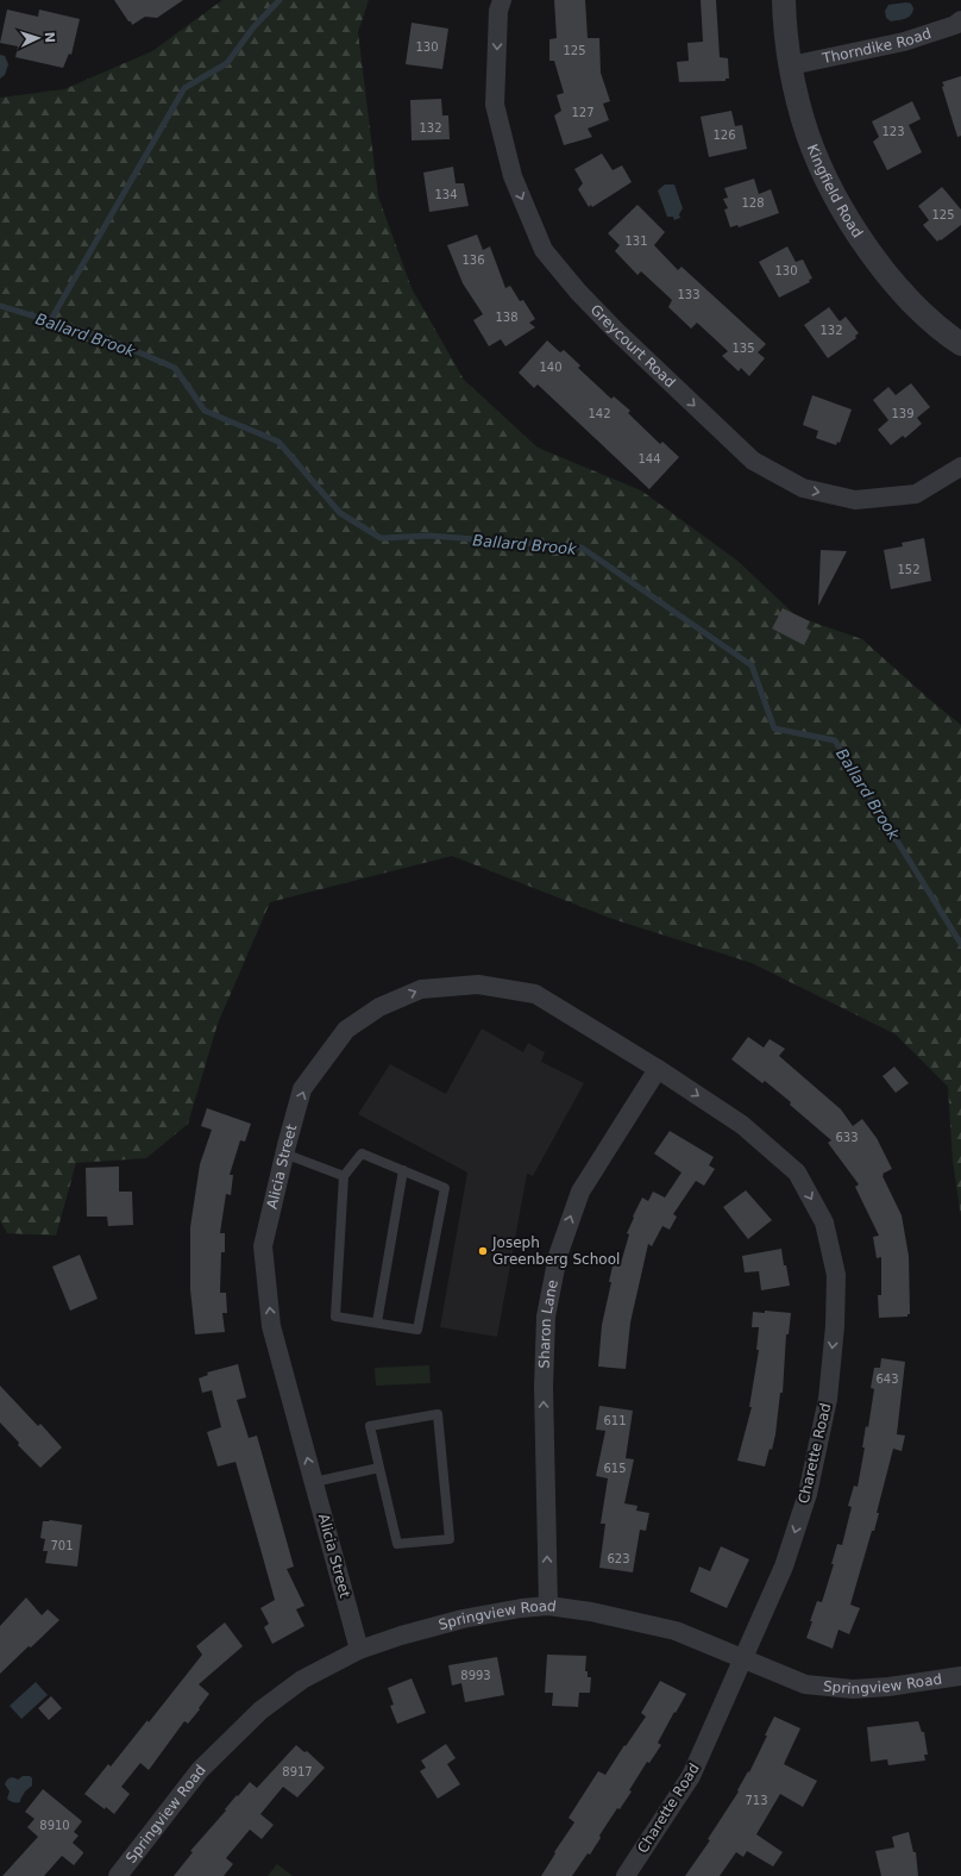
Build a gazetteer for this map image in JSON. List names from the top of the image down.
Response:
{
  "streets": {
    "street": [
      "Thorndike Road",
      "Kingfield Road",
      "Greycourt Road",
      "Alicia Street",
      "Sharon Lane",
      "Charette Road",
      "Springview Road"
    ]
  },
  "crossings": [
    ["Thorndike Road", "Kingfield Road"],
    ["Alicia Street", "Sharon Lane"],
    ["Alicia Street", "Charette Road"],
    ["Alicia Street", "Springview Road"],
    ["Sharon Lane", "Charette Road"],
    ["Sharon Lane", "Springview Road"],
    ["Charette Road", "Springview Road"]
  ],
  "one_way": ["Greycourt Road", "Sharon Lane", "Charette Road"],
  "water": ["Ballard Brook"],
  "places": ["Joseph Greenberg School"],
  "house_numbers": [
    "130",
    "125",
    "127",
    "132",
    "123",
    "126",
    "134",
    "128",
    "125",
    "131",
    "136",
    "130",
    "133",
    "138",
    "132",
    "135",
    "140",
    "142",
    "139",
    "144",
    "152",
    "633",
    "643",
    "611",
    "615",
    "701",
    "623",
    "8993",
    "8917",
    "713",
    "8910"
  ],
  "north": "right"
}
